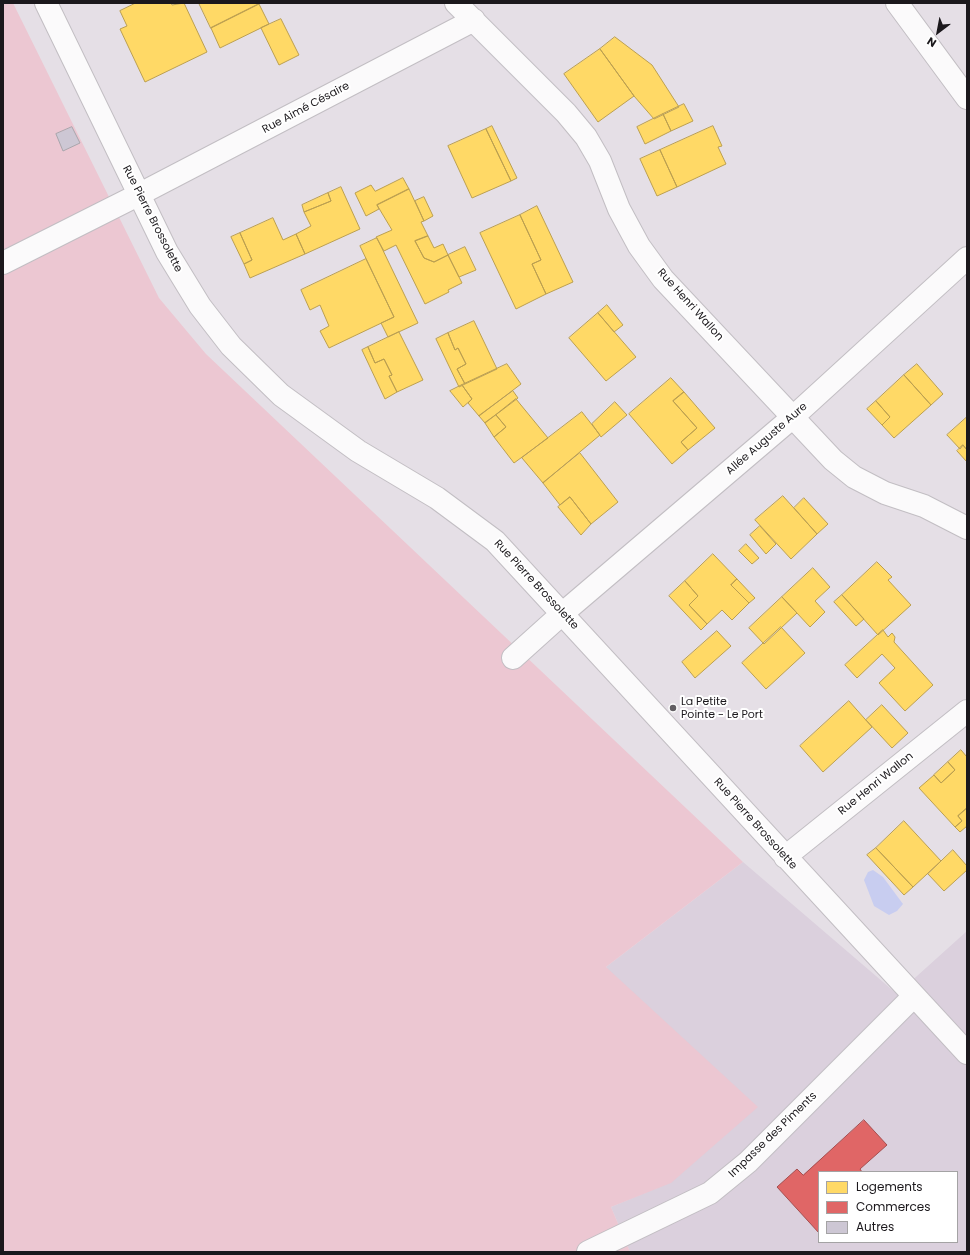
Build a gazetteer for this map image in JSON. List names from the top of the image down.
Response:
{
  "streets": {
    "street": [
      "Rue Aimé Césaire",
      "Rue Pierre Brossolette",
      "Rue Henri Wallon",
      "Allée Auguste Aure",
      "Impasse des Piments"
    ]
  },
  "crossings": [
    ["Rue Aimé Césaire", "Rue Pierre Brossolette"],
    ["Rue Aimé Césaire", "Rue Henri Wallon"],
    ["Rue Pierre Brossolette", "Rue Henri Wallon"],
    ["Rue Pierre Brossolette", "Allée Auguste Aure"],
    ["Rue Pierre Brossolette", "Impasse des Piments"],
    ["Rue Henri Wallon", "Allée Auguste Aure"]
  ],
  "places": ["La Petite Pointe - Le Port"],
  "legend": ["Logements", "Commerces", "Autres"],
  "north": "bottom left"
}
